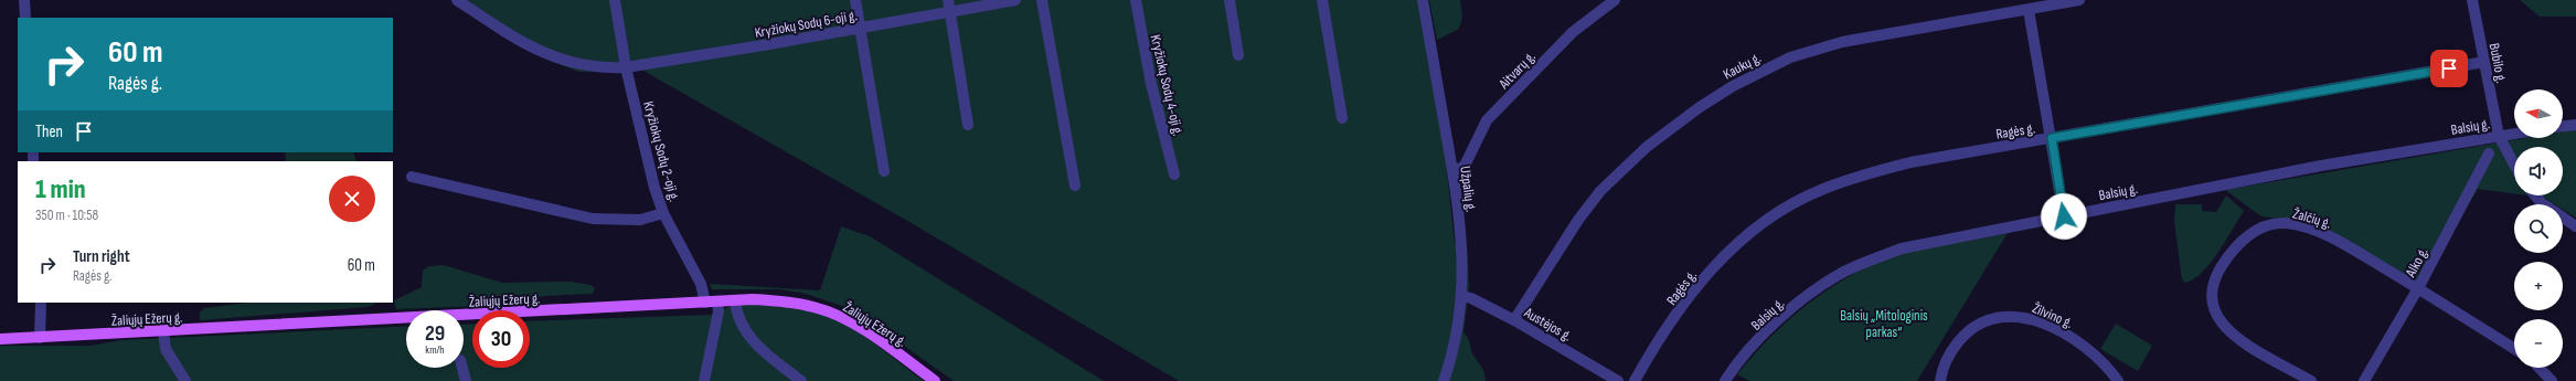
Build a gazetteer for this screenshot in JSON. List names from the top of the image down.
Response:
{
  "streets": {
    "main road": ["Žaliųjų Ežerų g."],
    "street": [
      "Kryžiokų Sodų 6-oji g.",
      "Bubilo g.",
      "Kaukų g.",
      "Aitvarų g.",
      "Kryžiokų Sodų 4-oji g.",
      "Balsių g.",
      "Ragės g.",
      "Kryžiokų Sodų 2-oji g.",
      "Užpalių g.",
      "Žalčių g.",
      "Alko g.",
      "Žilvino g.",
      "Austėjos g."
    ]
  },
  "crossings": [
    ["Kryžiokų Sodų 6-oji g.", "Kryžiokų Sodų 2-oji g."],
    ["Bubilo g.", "Balsių g."],
    ["Bubilo g.", "Ragės g."],
    ["Kaukų g.", "Austėjos g."],
    ["Aitvarų g.", "Užpalių g."],
    ["Kryžiokų Sodų 2-oji g.", "Žaliųjų Ežerų g."],
    ["Užpalių g.", "Austėjos g."],
    ["Žalčių g.", "Alko g."]
  ],
  "parks": ["Balsių „Mitologinis parkas“"],
  "north": "left",
  "page": {
    "turn": ["60 m", "Ragės g."],
    "map_buttons": ["+", "−"],
    "then": "Then",
    "heading": ["1 min", "350 m · 10:58"],
    "list": [
      {
        "name": "Turn right",
        "note": "Ragės g.",
        "value": "60 m"
      }
    ],
    "speed": "29 km/h",
    "limit": "30"
  }
}
